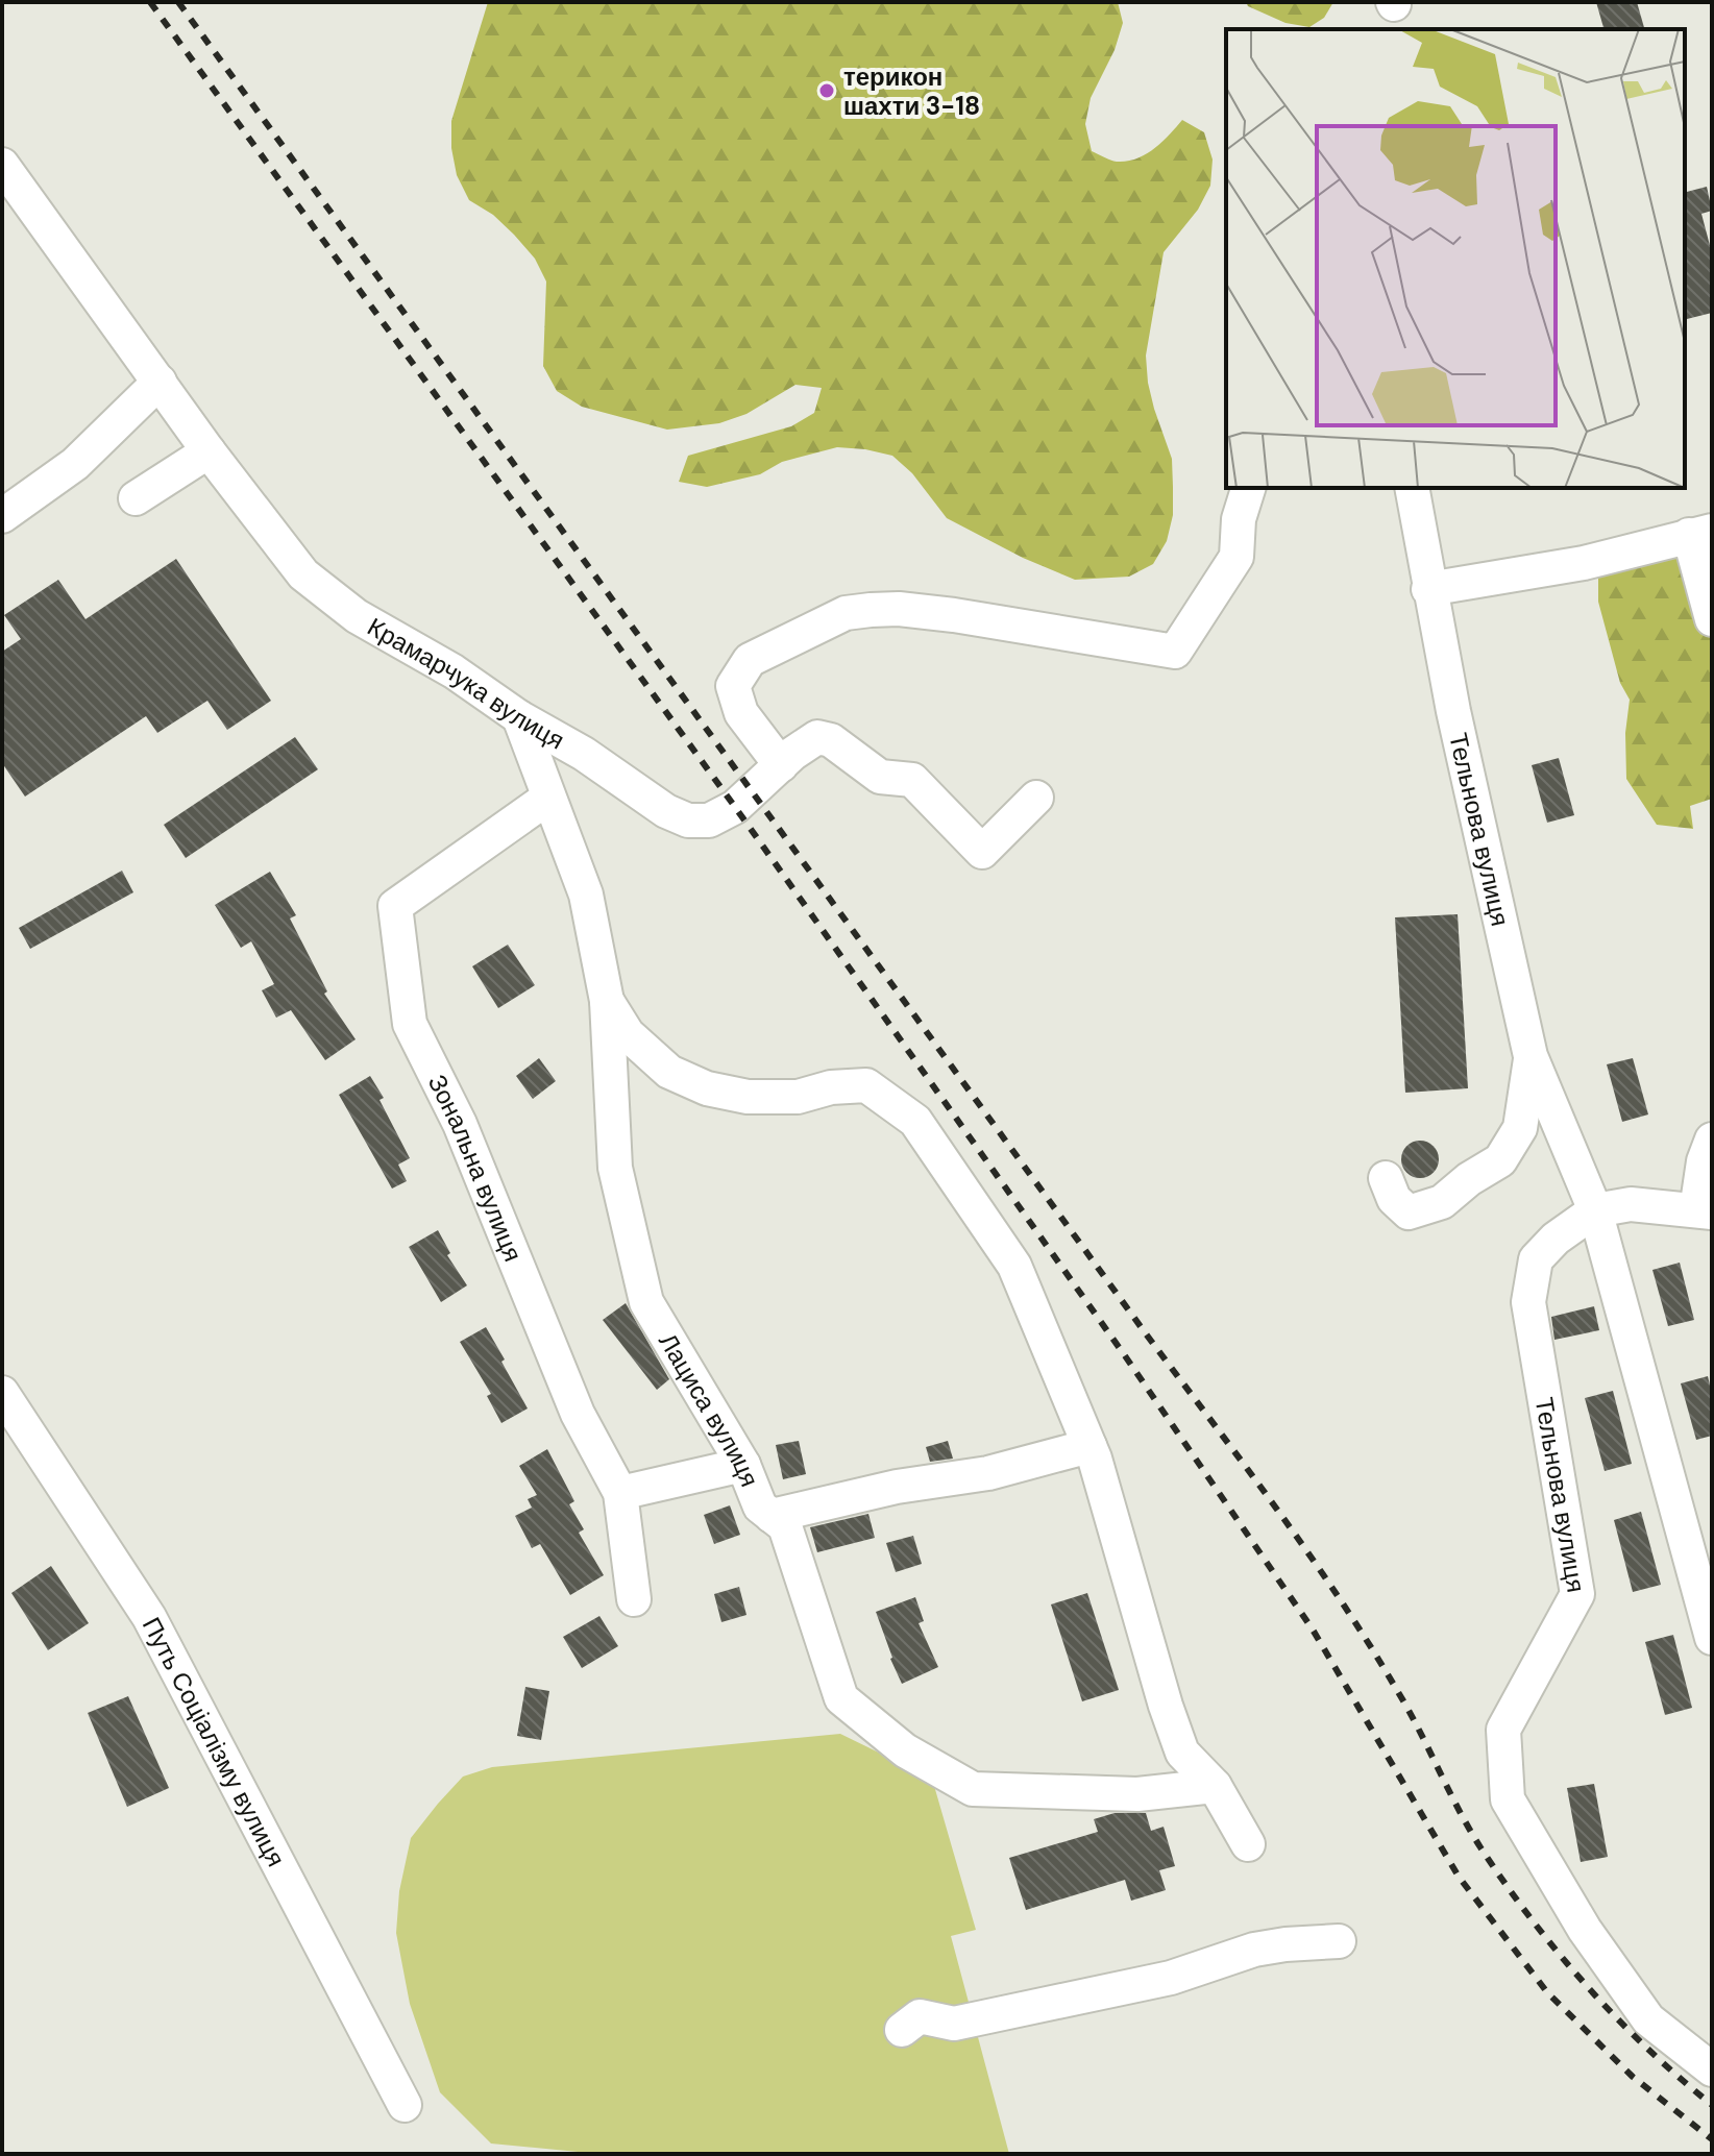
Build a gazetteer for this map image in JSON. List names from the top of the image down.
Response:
{
  "streets": {
    "street": [
      "Крамарчука вулиця",
      "Тельнова вулиця",
      "Зональна вулиця",
      "Лациса вулиця",
      "Путь Соціалізму вулиця"
    ]
  },
  "crossings": [
    ["Крамарчука вулиця", "Лациса вулиця"],
    ["Зональна вулиця", "Лациса вулиця"]
  ],
  "places": ["терикон шахти 3-18"]
}
